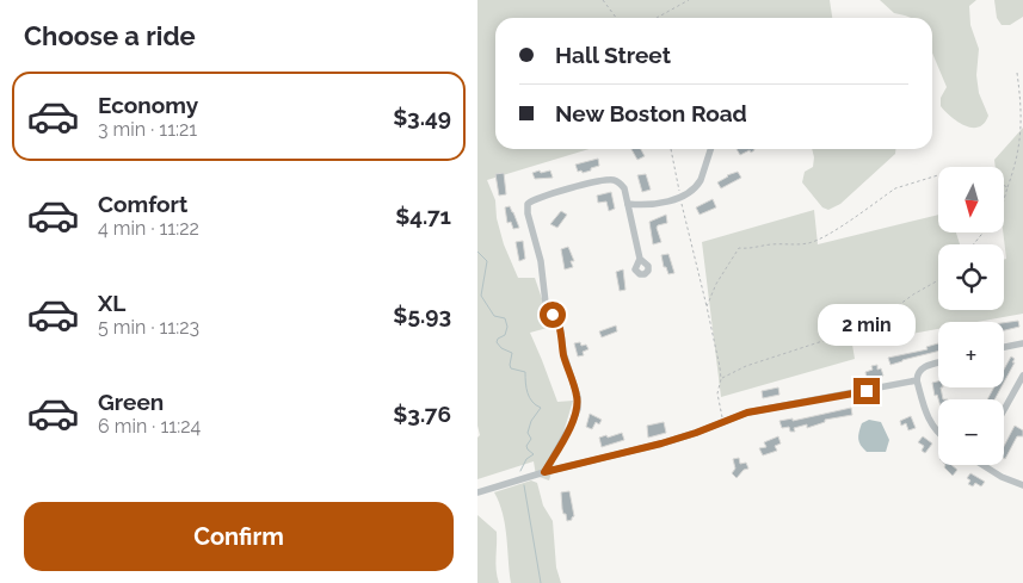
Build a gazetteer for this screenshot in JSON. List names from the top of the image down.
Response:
{
  "north": "bottom",
  "page": {
    "heading": "Choose a ride",
    "banner": ["Hall Street", "New Boston Road"],
    "list": [
      {
        "name": "Economy",
        "note": "3 min · 11:21",
        "value": "$3.49"
      },
      {
        "name": "Comfort",
        "note": "4 min · 11:22",
        "value": "$4.71"
      },
      {
        "name": "XL",
        "note": "5 min · 11:23",
        "value": "$5.93"
      },
      {
        "name": "Green",
        "note": "6 min · 11:24",
        "value": "$3.76"
      }
    ],
    "map_buttons": ["+", "−"],
    "bubble": "2 min",
    "buttons": "Confirm"
  }
}
